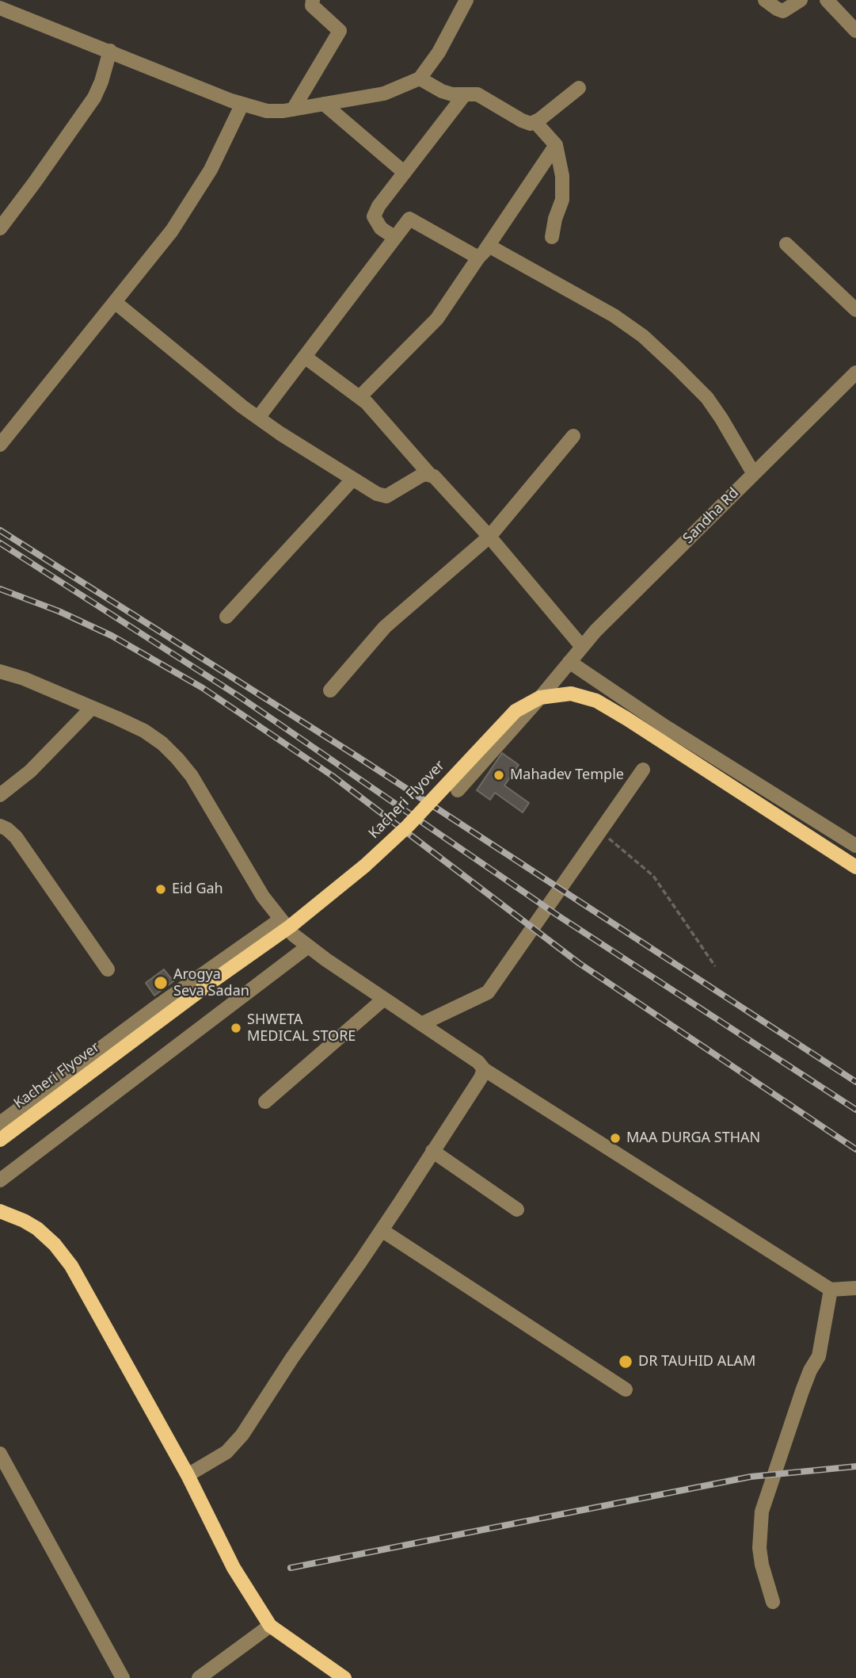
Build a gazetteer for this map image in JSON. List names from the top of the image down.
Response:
{
  "streets": {
    "main road": ["Kacheri Flyover"],
    "street": ["Sandha Rd"]
  },
  "places": [
    "Mahadev Temple",
    "Eid Gah",
    "Arogya Seva Sadan",
    "SHWETA MEDICAL STORE",
    "MAA DURGA STHAN",
    "DR TAUHID ALAM"
  ]
}
